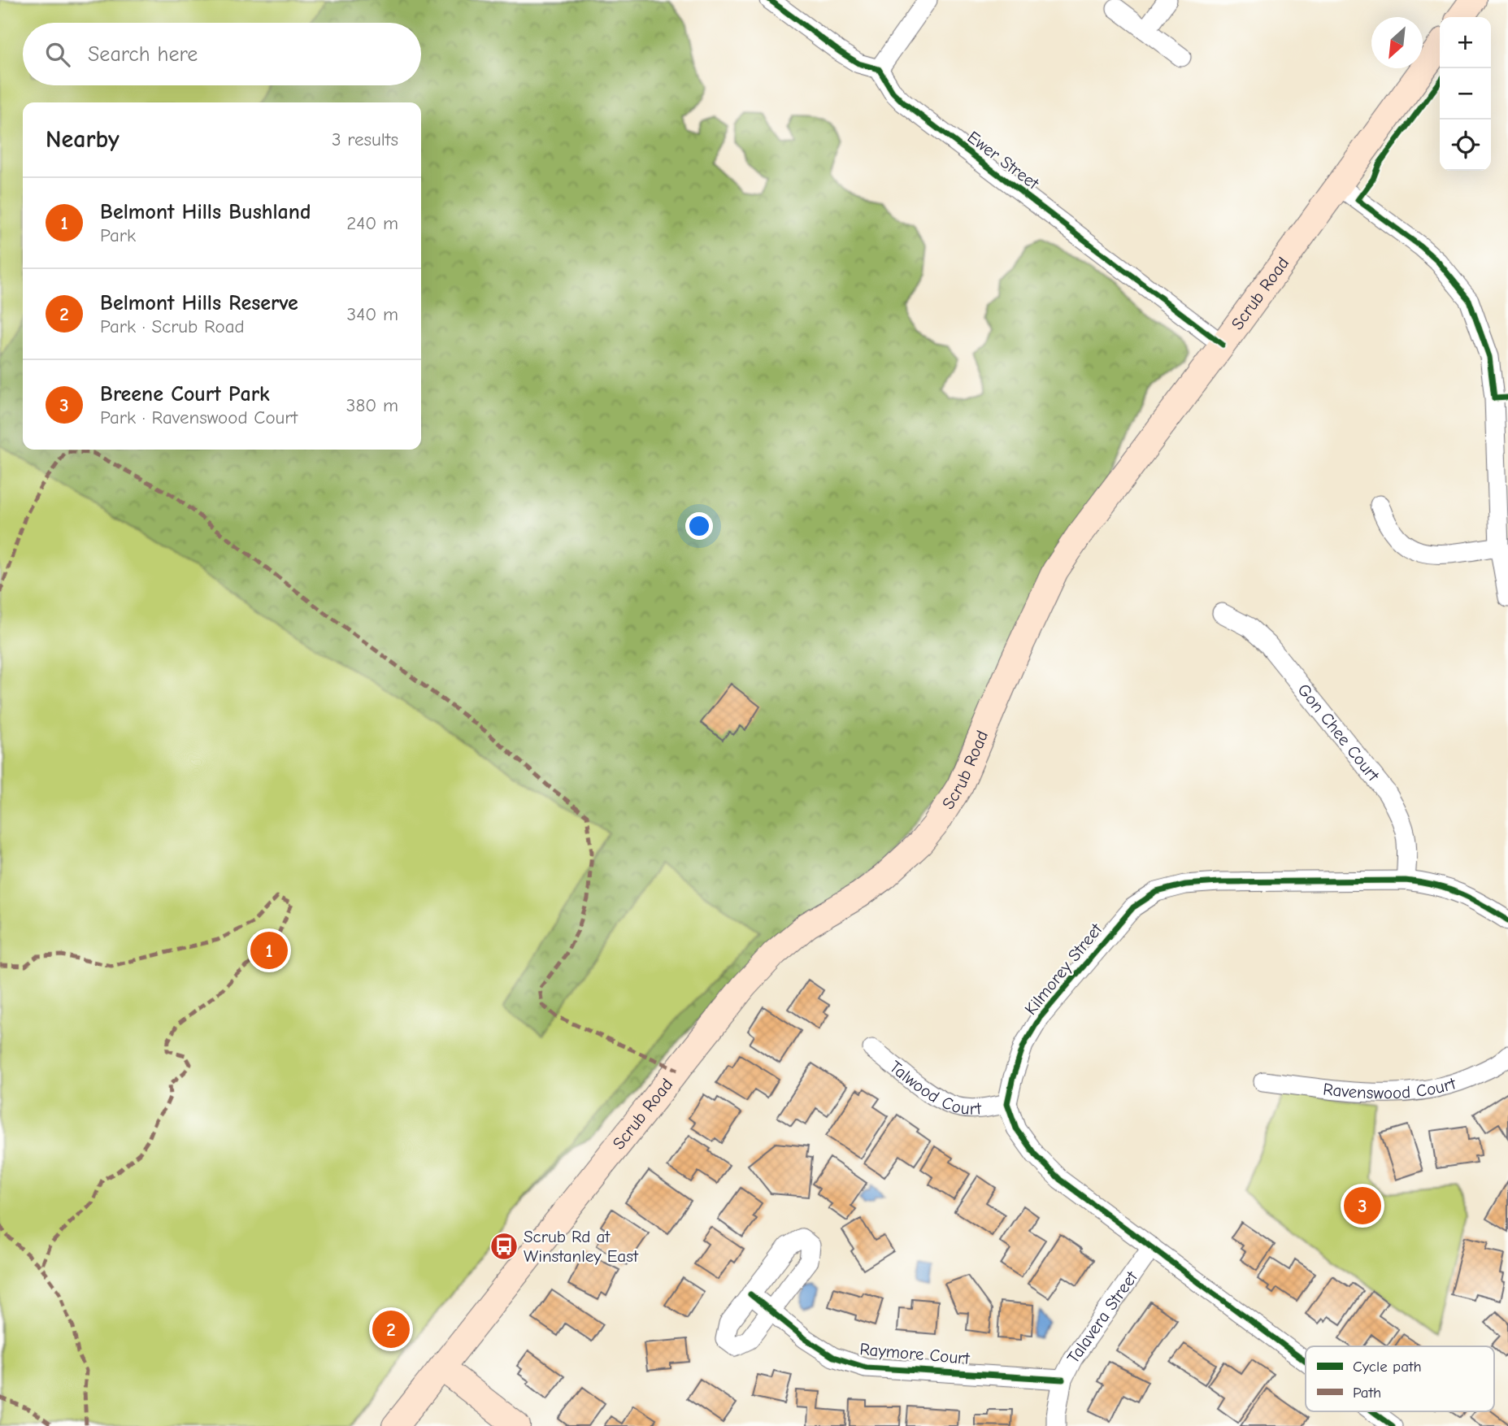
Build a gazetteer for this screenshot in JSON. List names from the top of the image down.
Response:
{
  "streets": {
    "main road": ["Scrub Road"],
    "street": [
      "Ewer Street",
      "Gon Chee Court",
      "Kilmorey Street",
      "Talwood Court",
      "Ravenswood Court",
      "Talavera Street",
      "Raymore Court"
    ]
  },
  "crossings": [
    ["Ewer Street", "Scrub Road"],
    ["Gon Chee Court", "Kilmorey Street"],
    ["Kilmorey Street", "Talwood Court"],
    ["Talavera Street", "Raymore Court"]
  ],
  "places": {
    "bus stop": ["Scrub Rd at Winstanley East"]
  },
  "legend": ["Cycle path", "Path"],
  "north": "bottom left",
  "page": {
    "map_buttons": ["+", "−"],
    "search": "Search here",
    "heading": ["Nearby", "3 results"],
    "list": [
      {
        "mark": "1",
        "name": "Belmont Hills Bushland",
        "note": "Park",
        "value": "240 m"
      },
      {
        "mark": "2",
        "name": "Belmont Hills Reserve",
        "note": "Park · Scrub Road",
        "value": "340 m"
      },
      {
        "mark": "3",
        "name": "Breene Court Park",
        "note": "Park · Ravenswood Court",
        "value": "380 m"
      }
    ],
    "pins": ["1", "3", "2"]
  }
}
